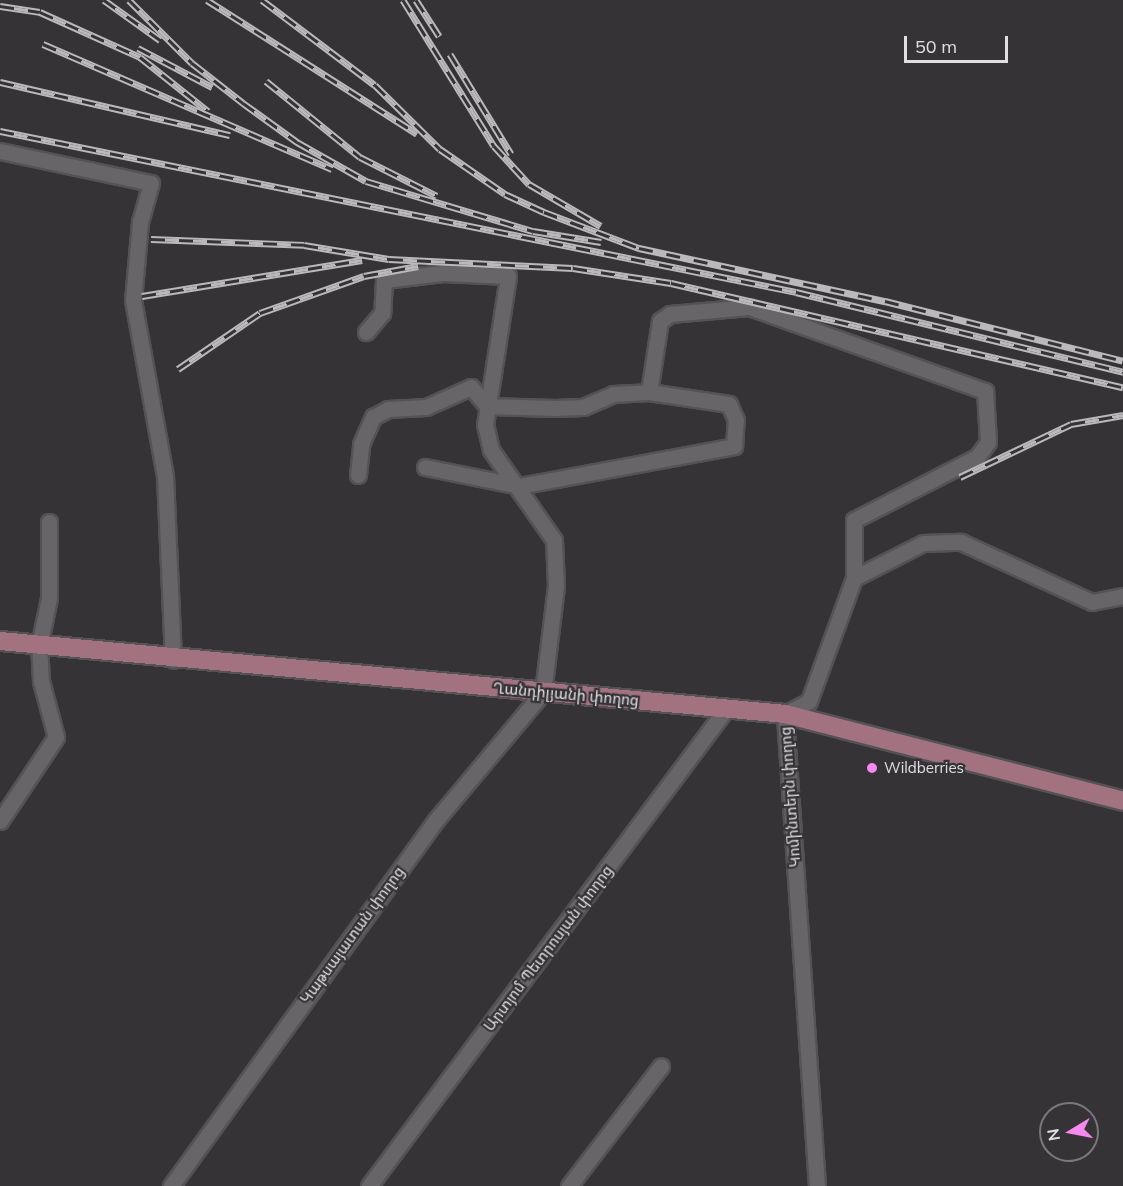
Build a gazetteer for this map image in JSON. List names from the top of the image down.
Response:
{
  "streets": {
    "main road": ["Ղանդիլյանի փողոց"],
    "street": ["Կոմինտերն փողոց", "Կաթսայատան փողոց", "Արտյոմ Պետրոսյան փողոց"]
  },
  "crossings": [
    ["Ղանդիլյանի փողոց", "Կոմինտերն փողոց"],
    ["Ղանդիլյանի փողոց", "Կաթսայատան փողոց"],
    ["Ղանդիլյանի փողոց", "Արտյոմ Պետրոսյան փողոց"]
  ],
  "places": ["Wildberries"],
  "scale_bar": "50 m",
  "north": "left"
}
